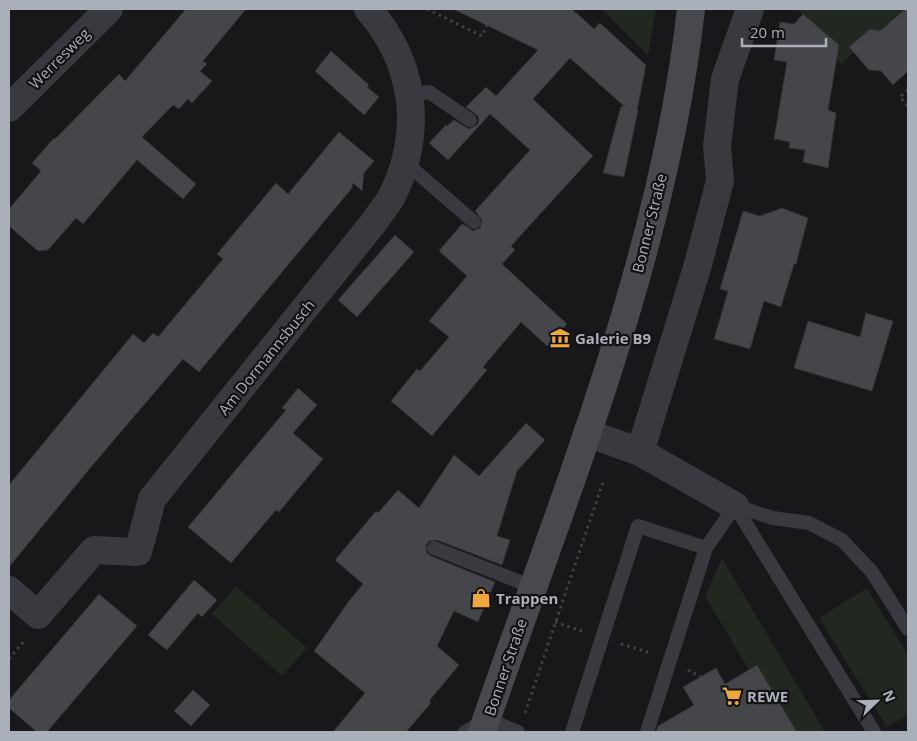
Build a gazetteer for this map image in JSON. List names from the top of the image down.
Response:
{
  "streets": {
    "main road": ["Bonner Straße"],
    "street": ["Werresweg", "Am Dormannsbusch"]
  },
  "places": {
    "museum": ["Galerie B9"],
    "shop": ["Trappen"],
    "supermarket": ["REWE"]
  },
  "scale_bar": "20 m",
  "north": "top right"
}
